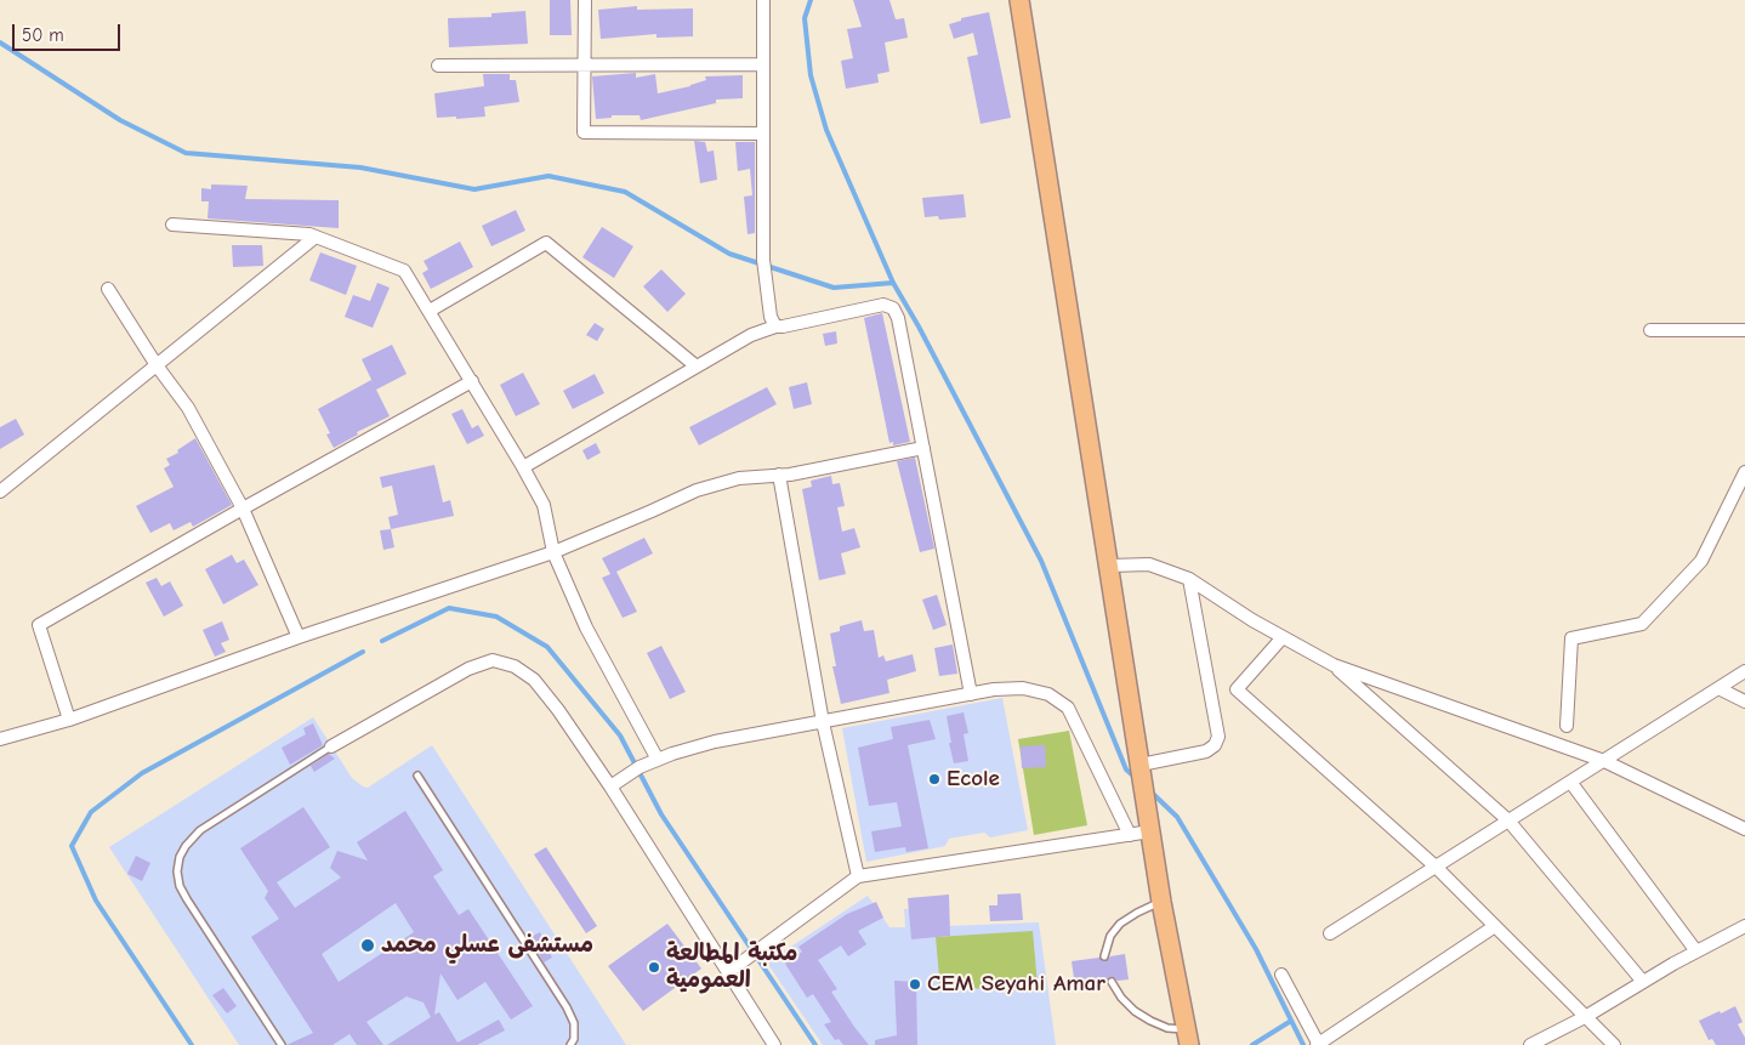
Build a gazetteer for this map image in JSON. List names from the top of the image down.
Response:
{
  "places": [
    "Ecole",
    "مستشفى عسلي محمد",
    "مكتبة المطالعة العمومية",
    "CEM Seyahi Amar"
  ],
  "scale_bar": "50 m"
}
